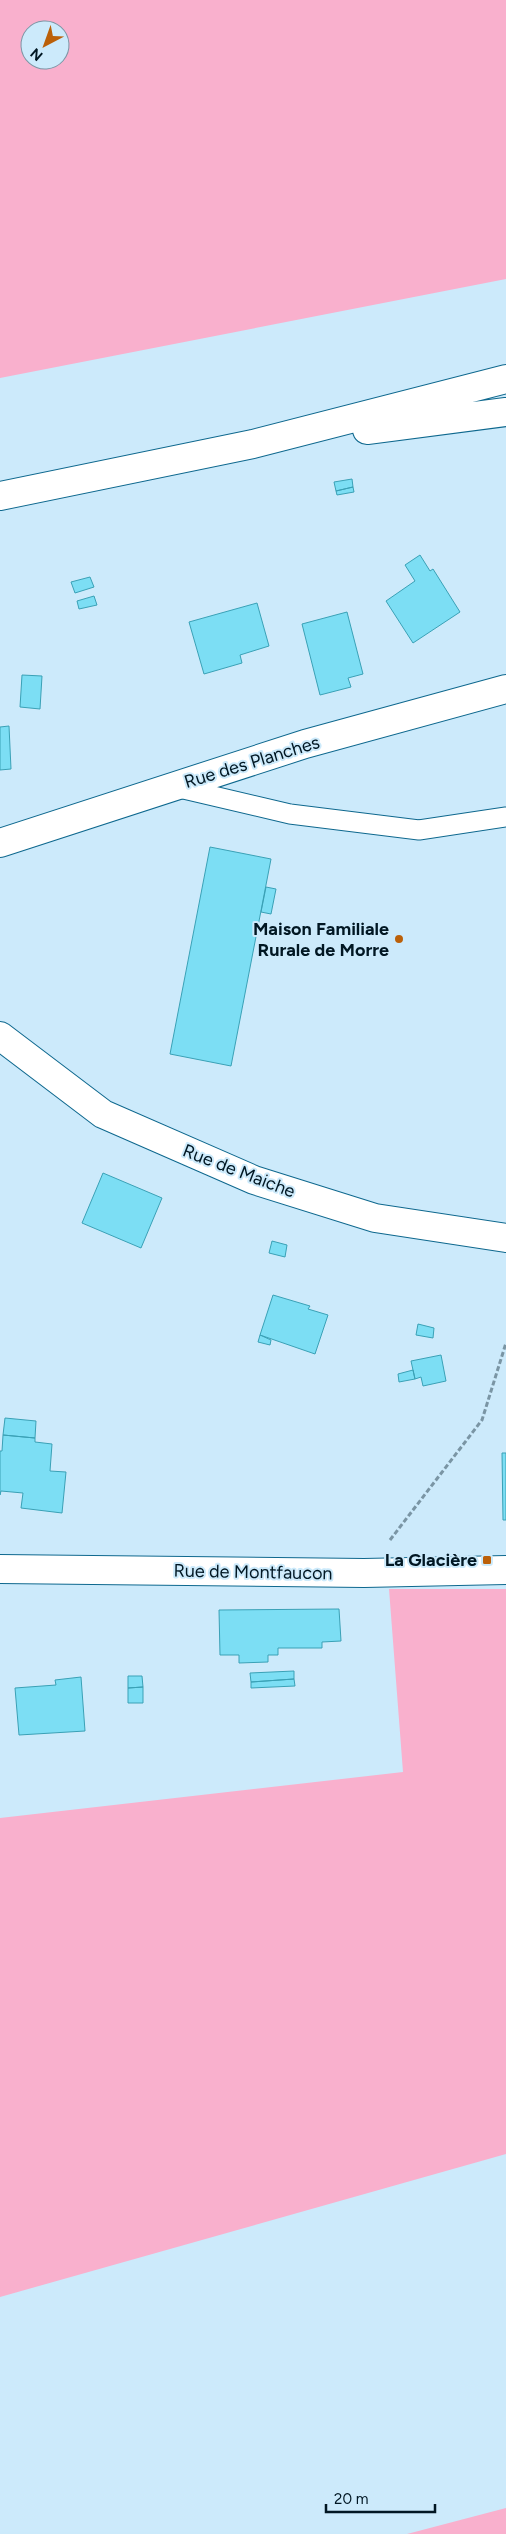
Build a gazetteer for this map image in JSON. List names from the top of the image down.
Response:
{
  "streets": {
    "street": ["Rue des Planches", "Rue de Maiche", "Rue de Montfaucon"]
  },
  "places": {
    "other": ["Maison Familiale Rurale de Morre"],
    "transit": ["La Glacière"]
  },
  "scale_bar": "20 m",
  "north": "bottom left"
}
